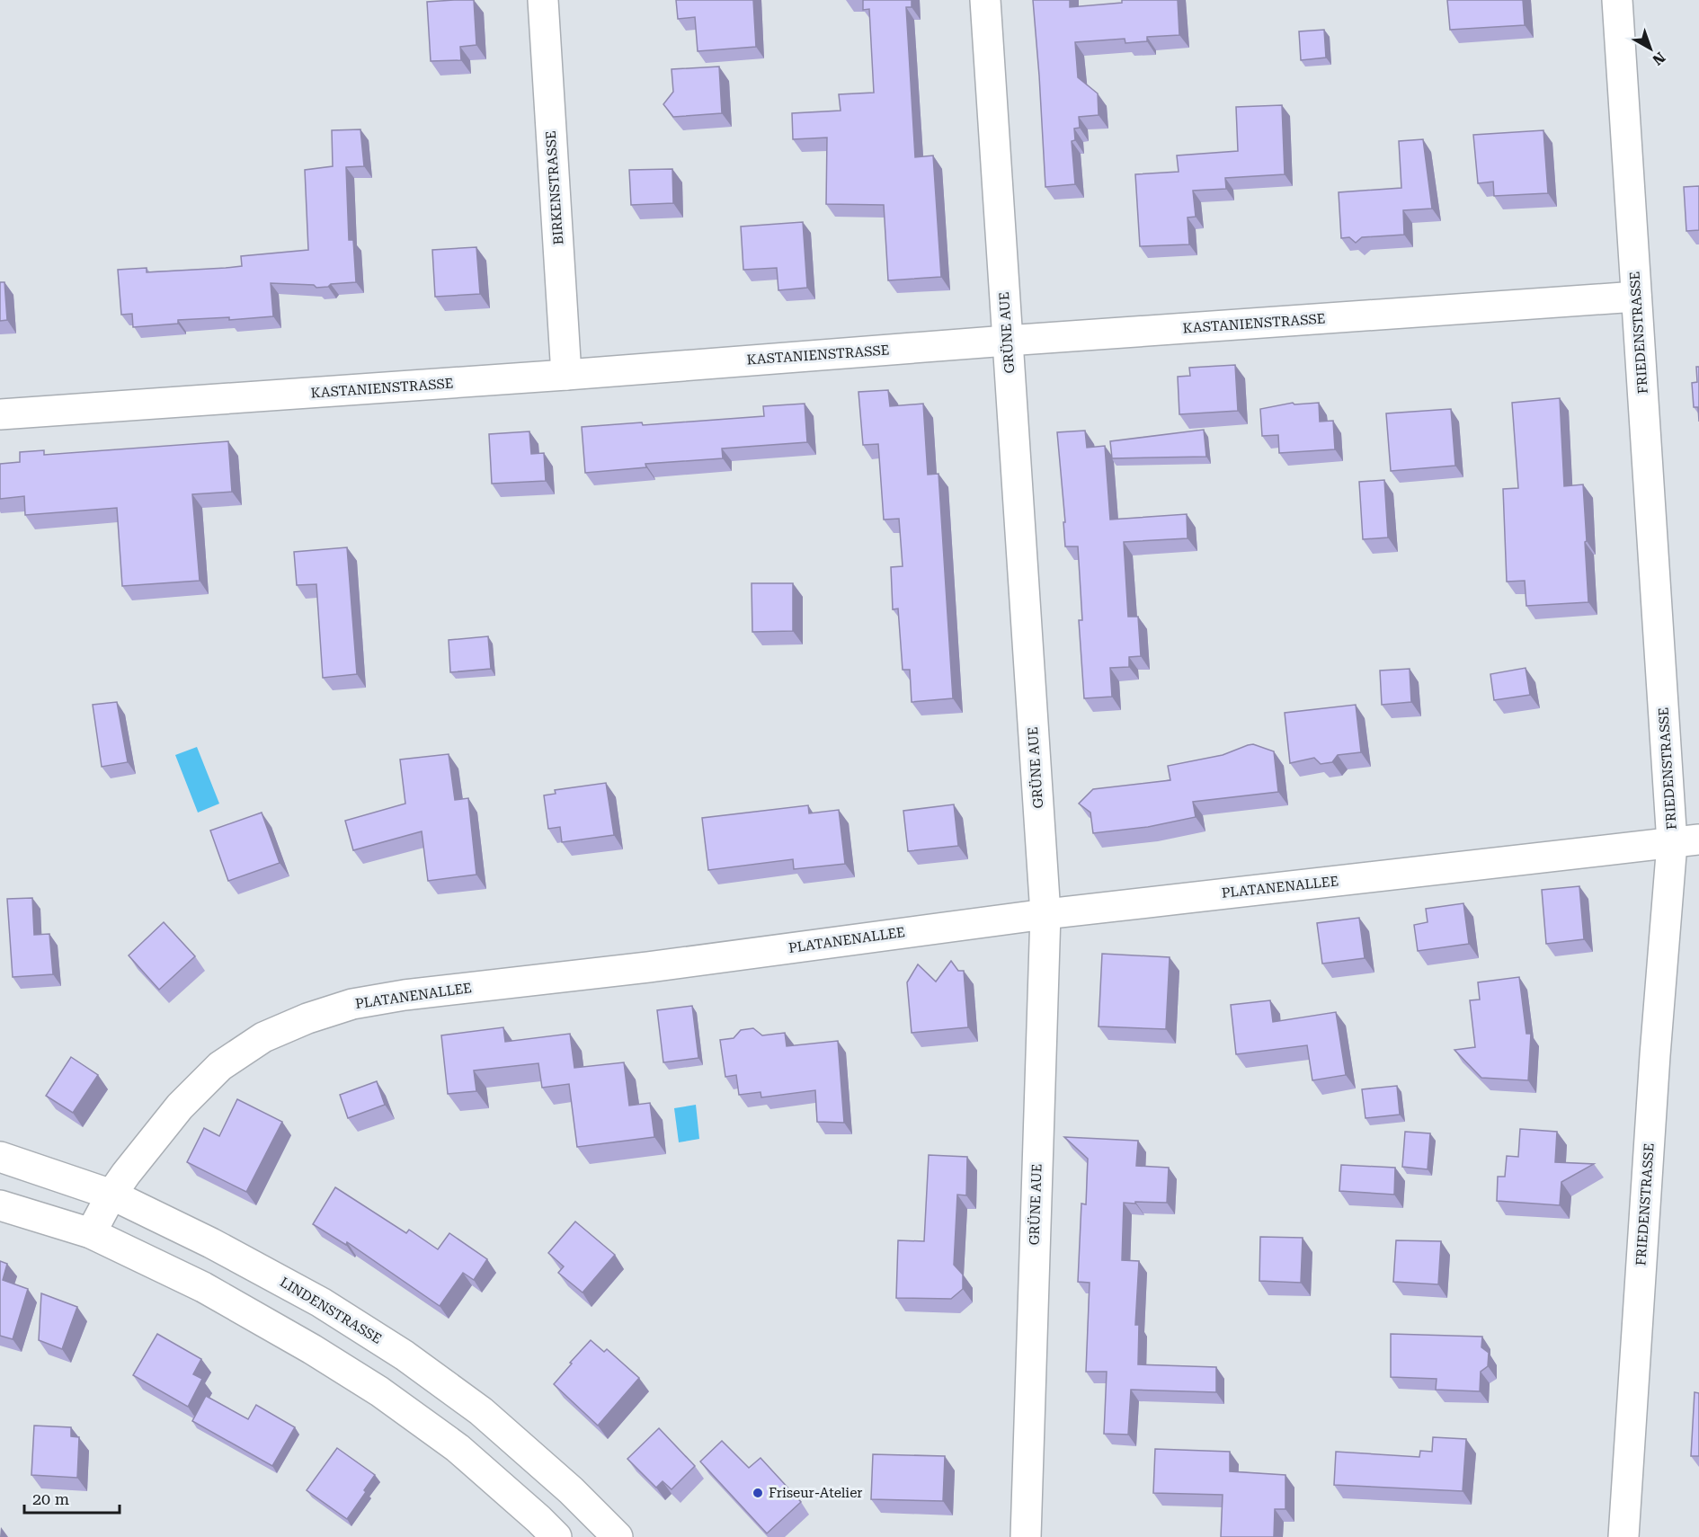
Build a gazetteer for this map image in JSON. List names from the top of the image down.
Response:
{
  "streets": {
    "street": [
      "BIRKENSTRASSE",
      "KASTANIENSTRASSE",
      "GRÜNE AUE",
      "FRIEDENSTRASSE",
      "PLATANENALLEE",
      "LINDENSTRASSE"
    ]
  },
  "crossings": [
    ["BIRKENSTRASSE", "KASTANIENSTRASSE"],
    ["KASTANIENSTRASSE", "GRÜNE AUE"],
    ["KASTANIENSTRASSE", "FRIEDENSTRASSE"],
    ["GRÜNE AUE", "PLATANENALLEE"],
    ["FRIEDENSTRASSE", "PLATANENALLEE"],
    ["PLATANENALLEE", "LINDENSTRASSE"]
  ],
  "places": ["Friseur-Atelier"],
  "scale_bar": "20 m",
  "north": "bottom right"
}
